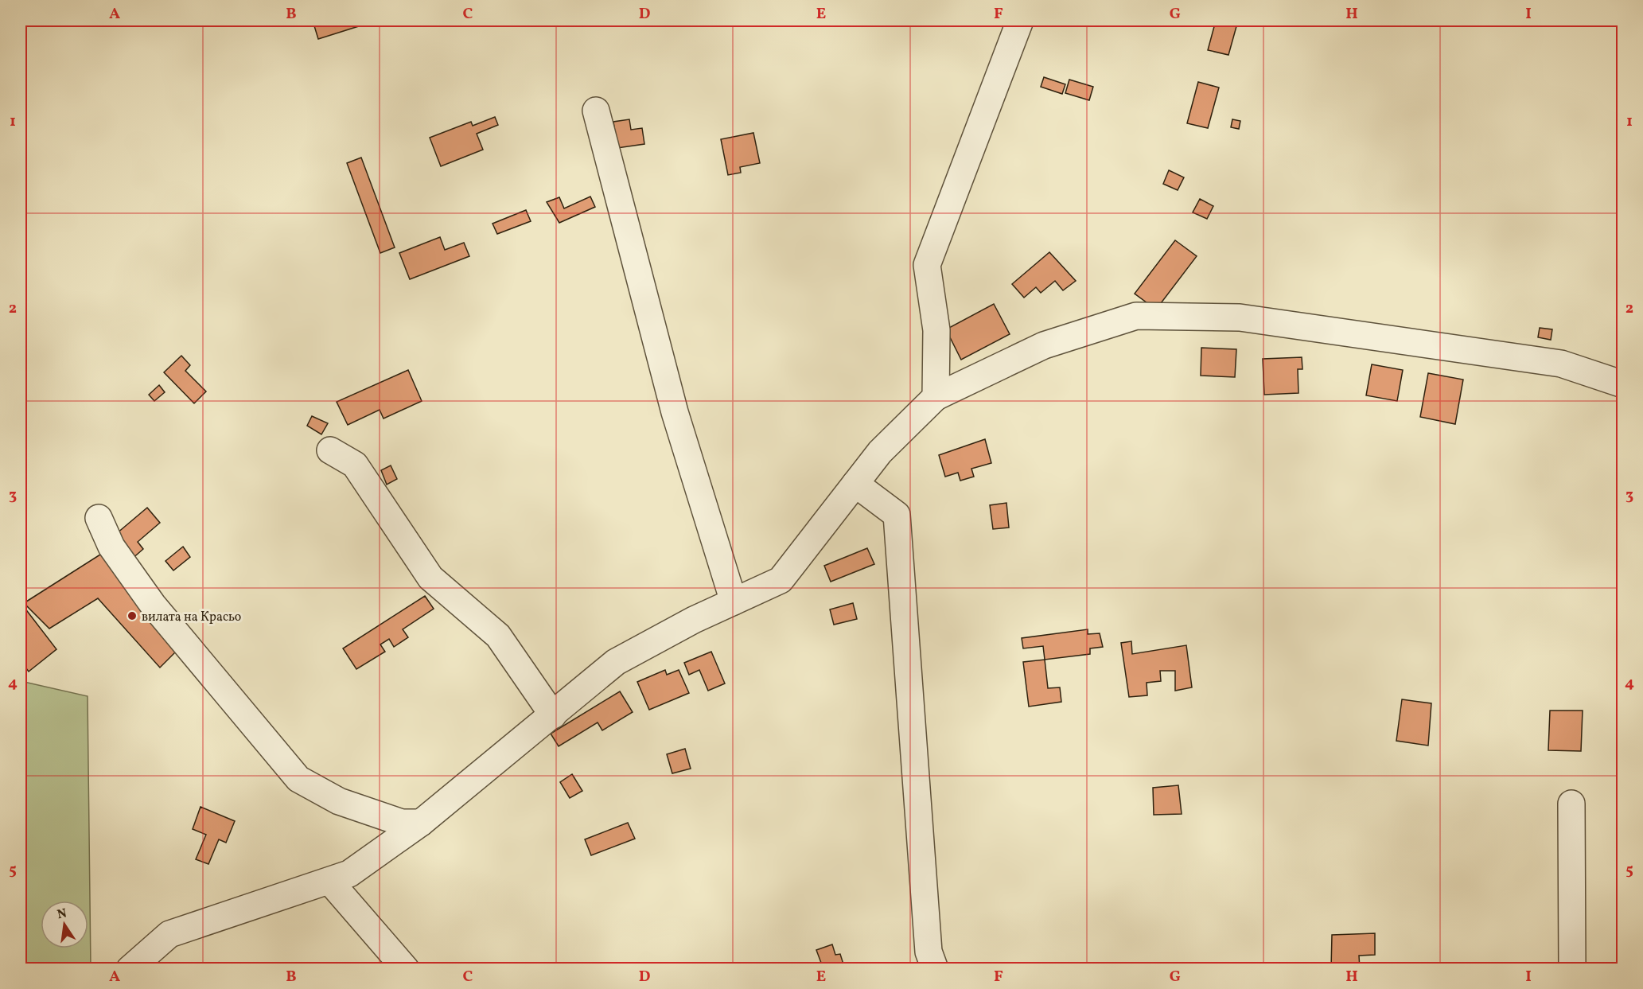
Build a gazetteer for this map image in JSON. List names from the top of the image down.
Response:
{
  "places": ["вилата на Красьо"],
  "north": "top",
  "grid": {
    "columns": [
      "A",
      "B",
      "C",
      "D",
      "E",
      "F",
      "G",
      "H",
      "I"
    ],
    "rows": [
      "1",
      "2",
      "3",
      "4",
      "5"
    ]
  }
}
